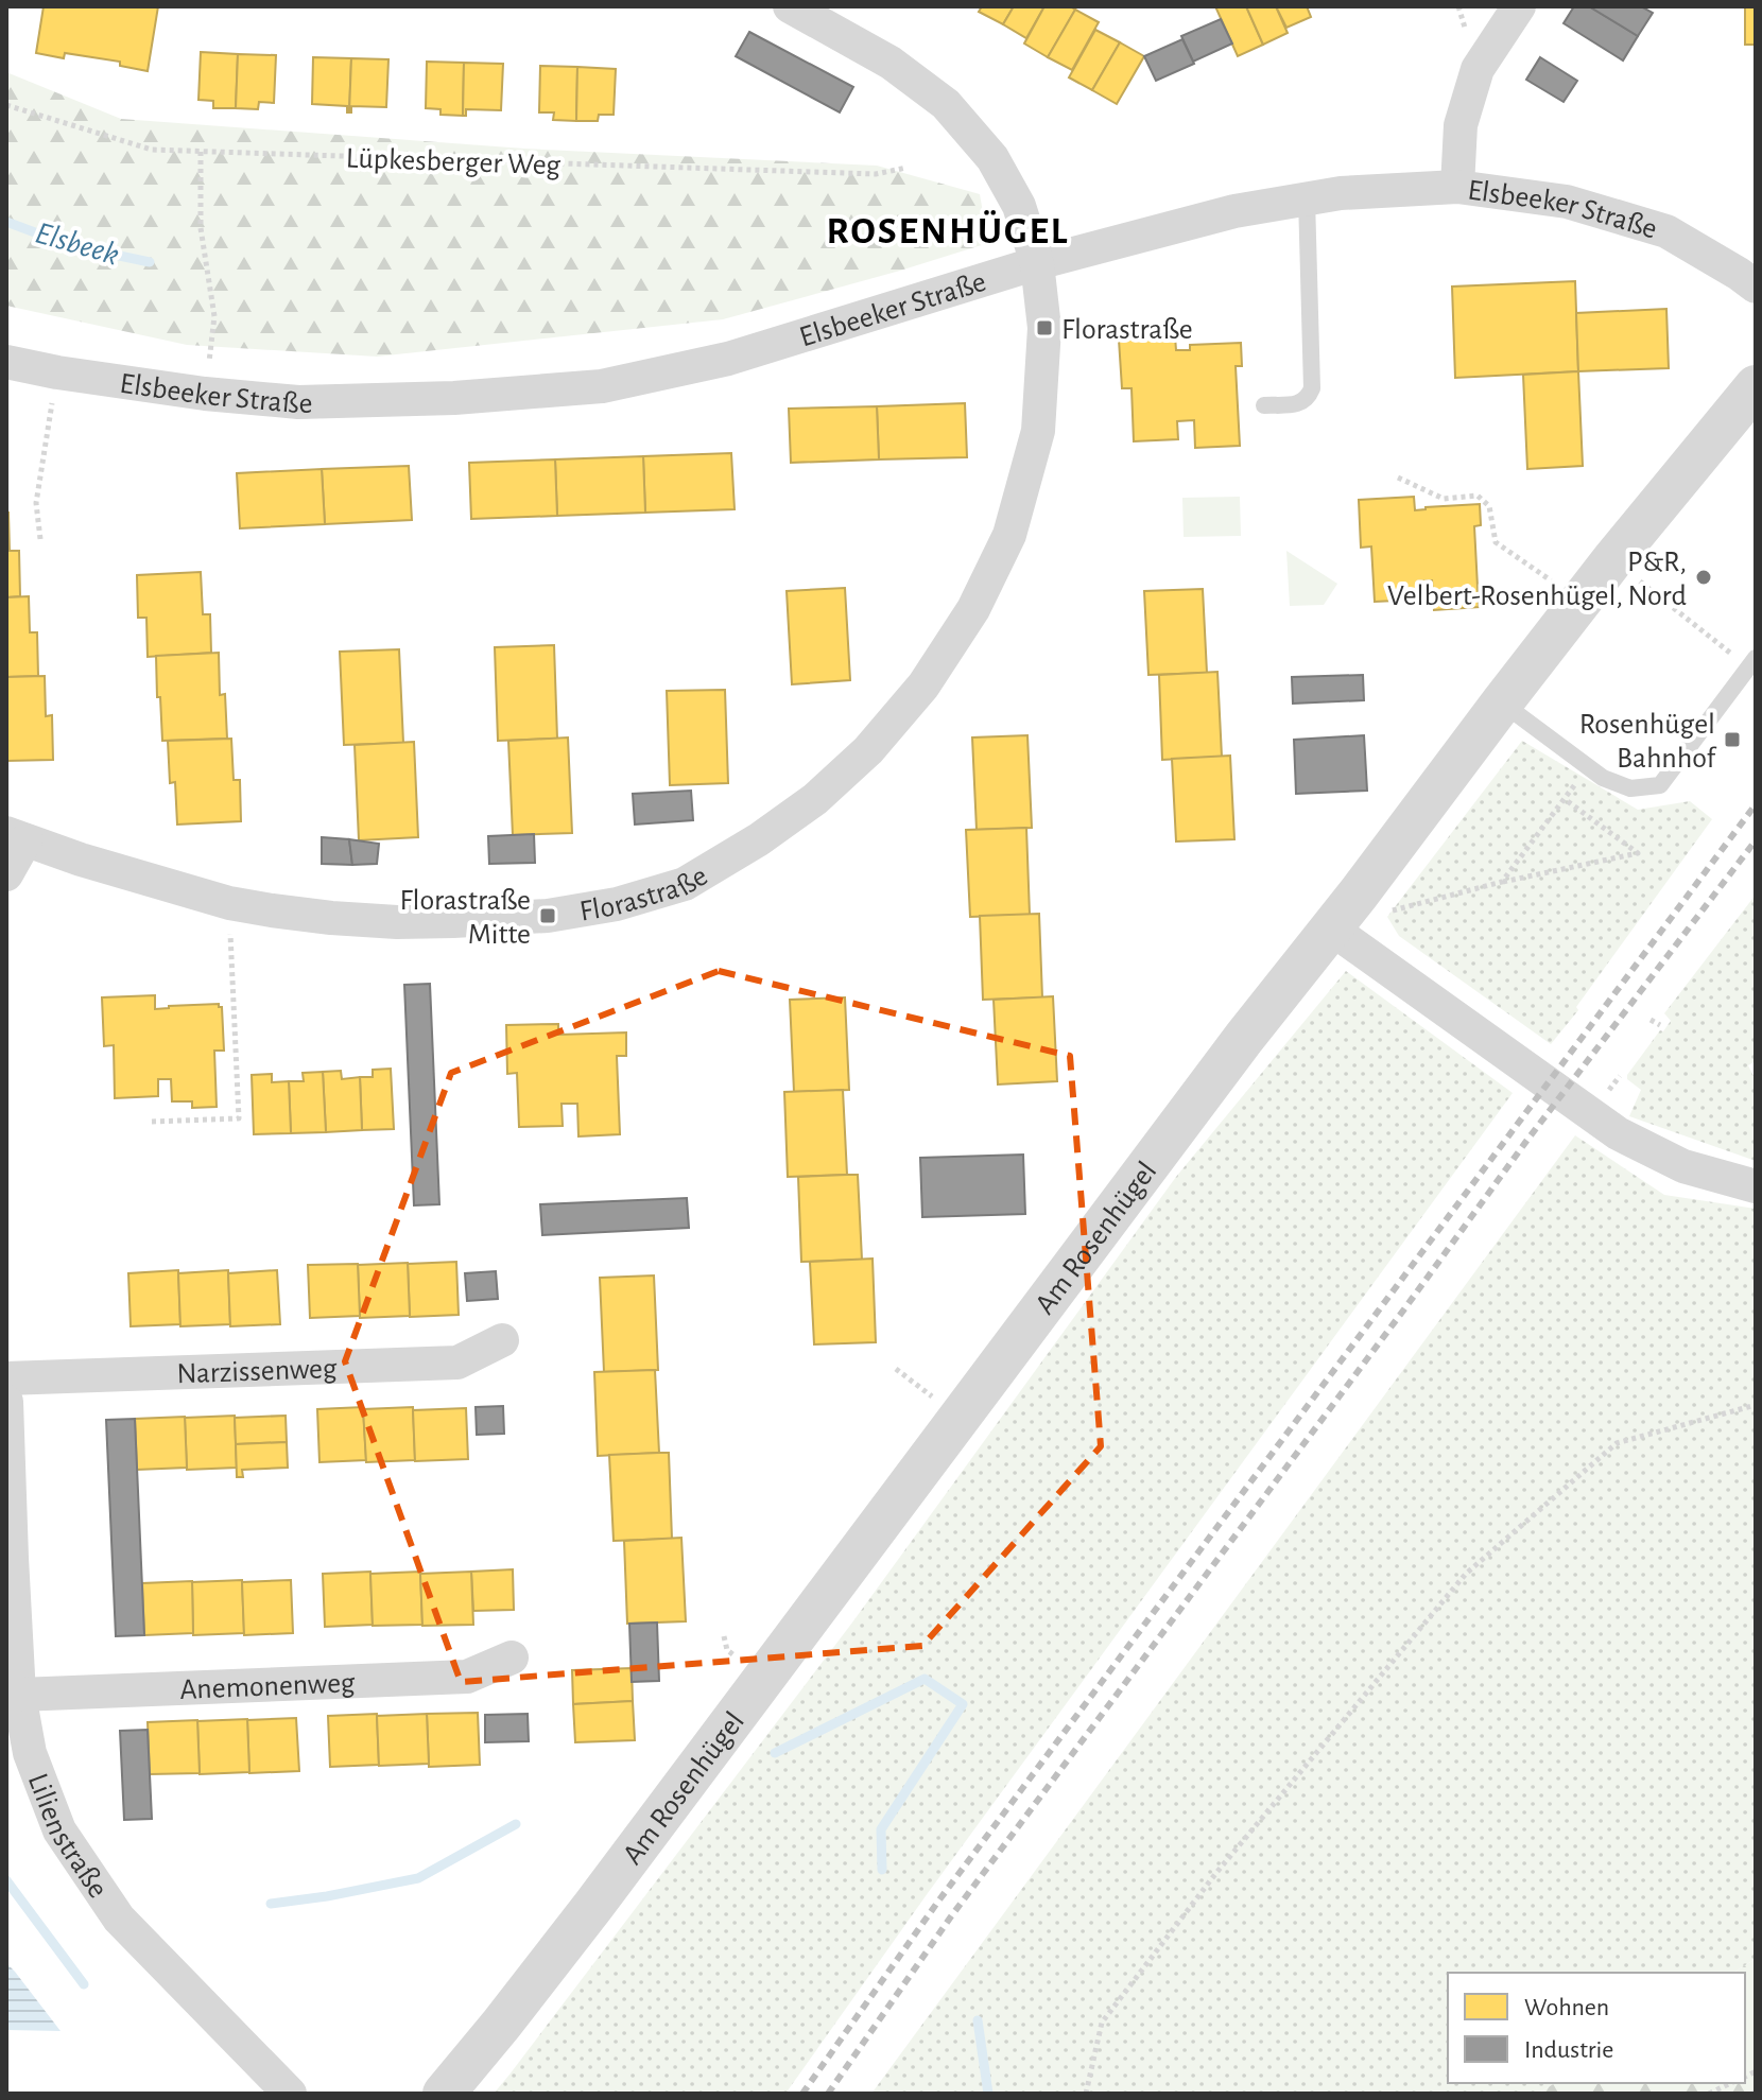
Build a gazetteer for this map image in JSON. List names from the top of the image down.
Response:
{
  "streets": {
    "street": [
      "Elsbeeker Straße",
      "Florastraße",
      "Am Rosenhügel",
      "Narzissenweg",
      "Anemonenweg",
      "Lilienstraße"
    ],
    "path": ["Lüpkesberger Weg"]
  },
  "crossings": [
    ["Elsbeeker Straße", "Florastraße"],
    ["Anemonenweg", "Lilienstraße"]
  ],
  "districts": ["ROSENHÜGEL"],
  "water": ["Elsbeek"],
  "places": {
    "transit": ["Florastraße", "Rosenhügel Bahnhof", "Florastraße Mitte"],
    "other": ["P&R, Velbert-Rosenhügel, Nord"]
  },
  "legend": ["Wohnen", "Industrie"]
}
